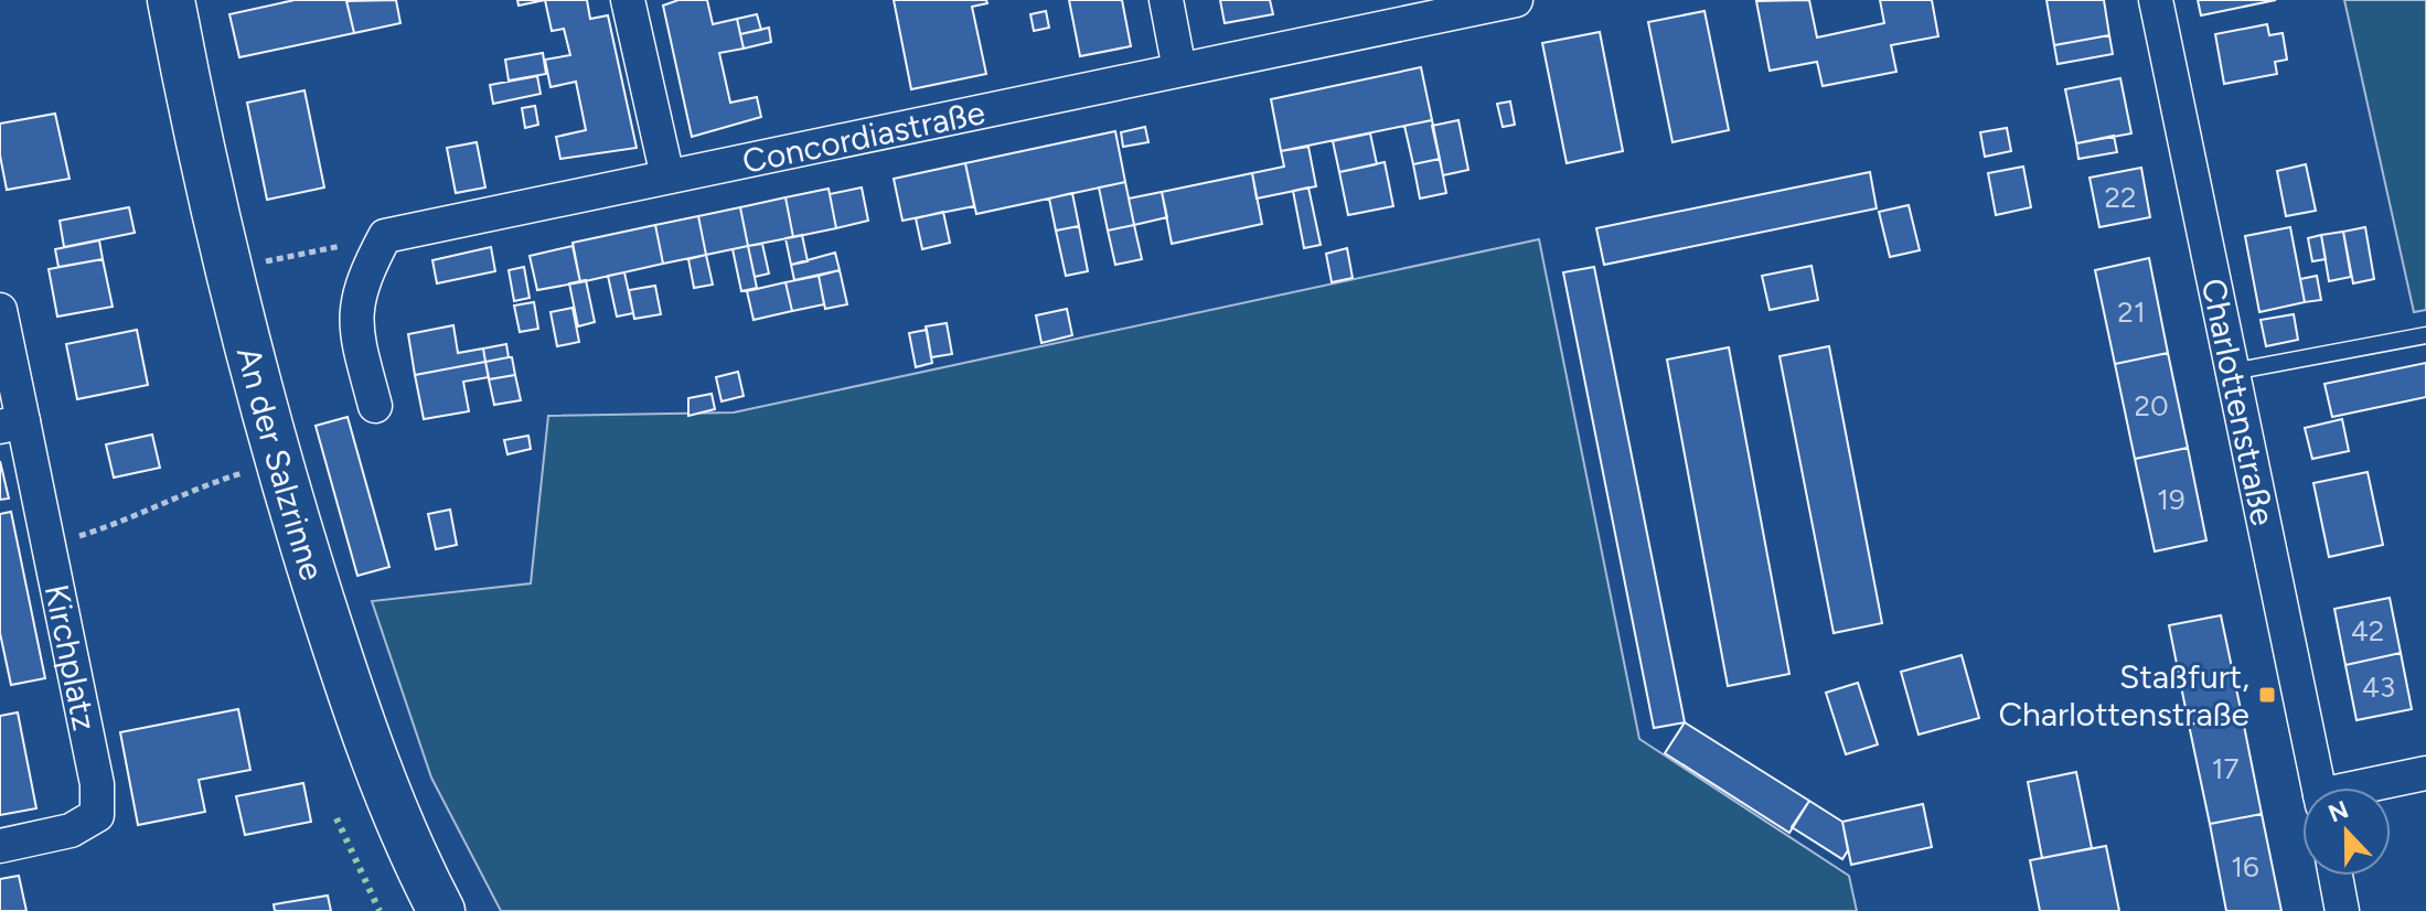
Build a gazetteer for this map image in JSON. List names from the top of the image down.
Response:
{
  "streets": {
    "main road": ["An der Salzrinne"],
    "street": ["Concordiastraße", "Charlottenstraße", "Kirchplatz"]
  },
  "places": {
    "transit": ["Staßfurt, Charlottenstraße"]
  },
  "house_numbers": [
    "22",
    "21",
    "20",
    "19",
    "42",
    "43",
    "17",
    "16"
  ],
  "north": "top"
}
